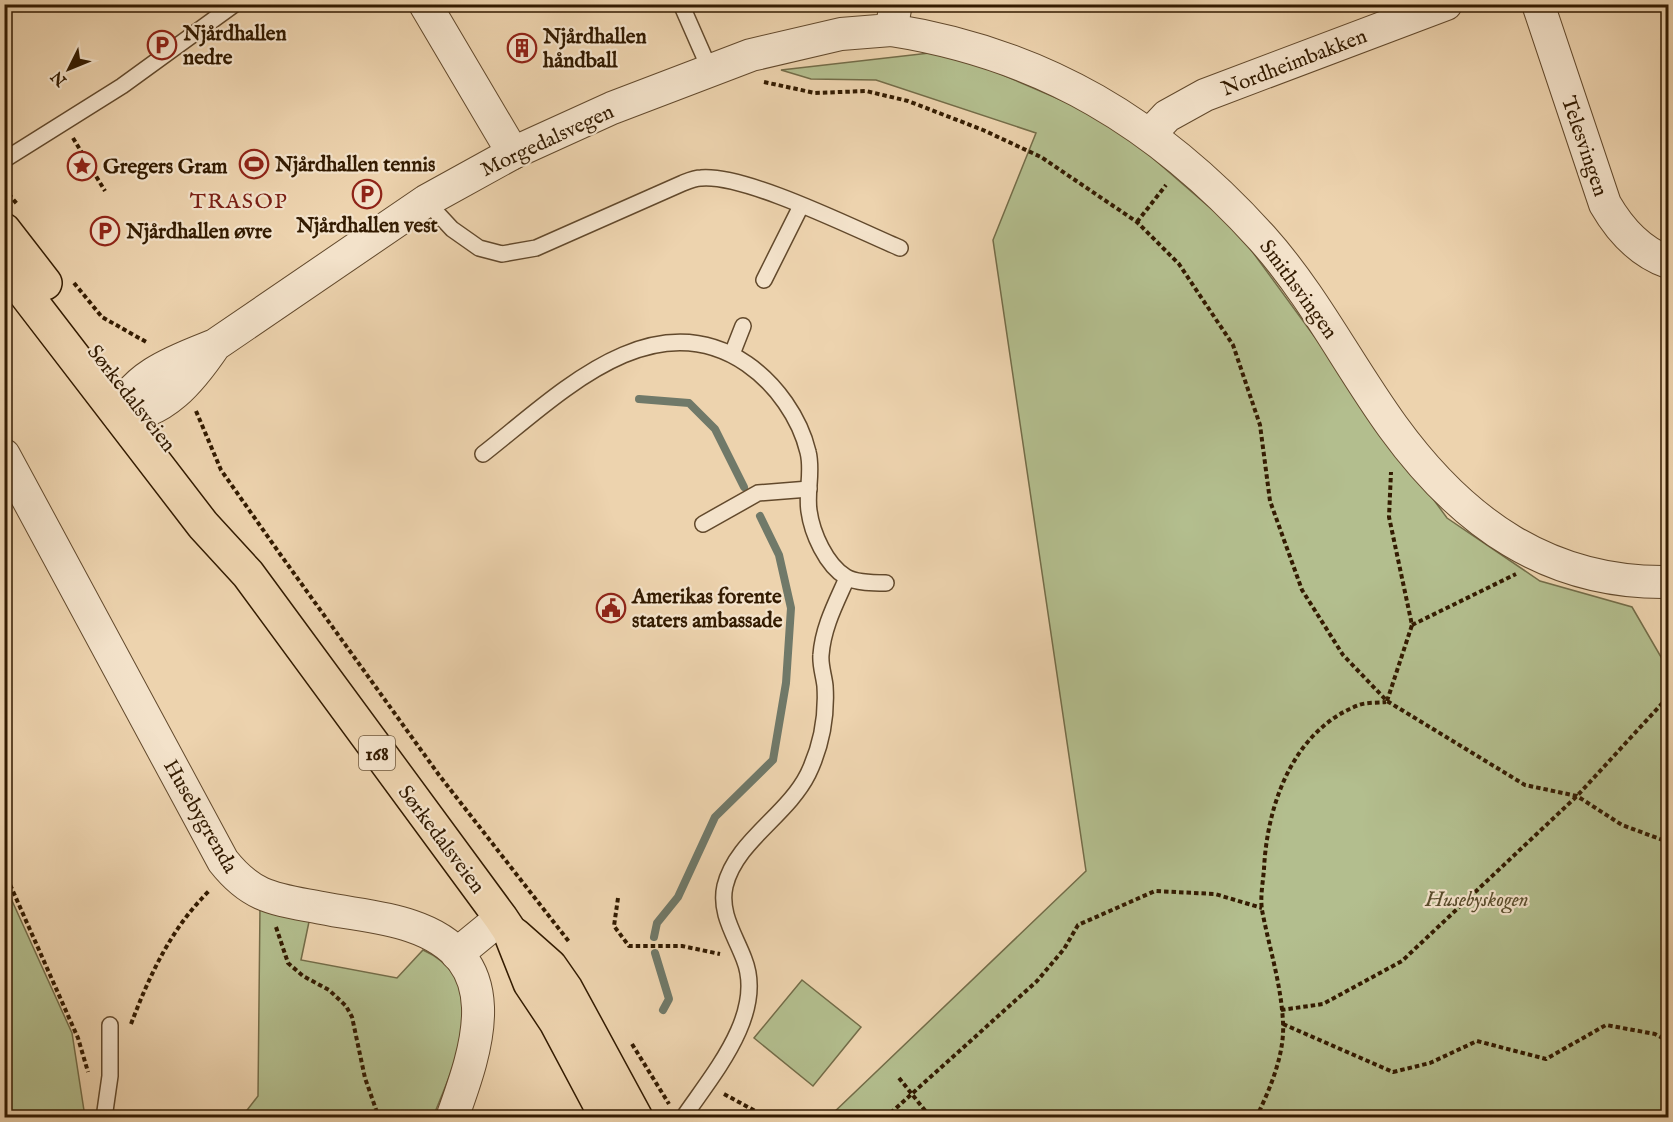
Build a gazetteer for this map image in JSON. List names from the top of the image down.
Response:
{
  "streets": {
    "main road": ["Sørkedalsveien", "168"],
    "street": [
      "Nordheimbakken",
      "Morgedalsvegen",
      "Telesvingen",
      "Smithsvingen",
      "Husebygrenda"
    ]
  },
  "crossings": [
    ["Nordheimbakken", "Smithsvingen"],
    ["Morgedalsvegen", "Smithsvingen"],
    ["Morgedalsvegen", "Sørkedalsveien"]
  ],
  "districts": ["TRASOP"],
  "parks": ["Husebyskogen"],
  "places": {
    "parking": ["Njårdhallen nedre", "Njårdhallen vest", "Njårdhallen øvre"],
    "building": ["Njårdhallen håndball"],
    "sports": ["Njårdhallen tennis"],
    "place": ["Gregers Gram"],
    "public building": ["Amerikas forente staters ambassade"]
  },
  "north": "bottom left"
}
